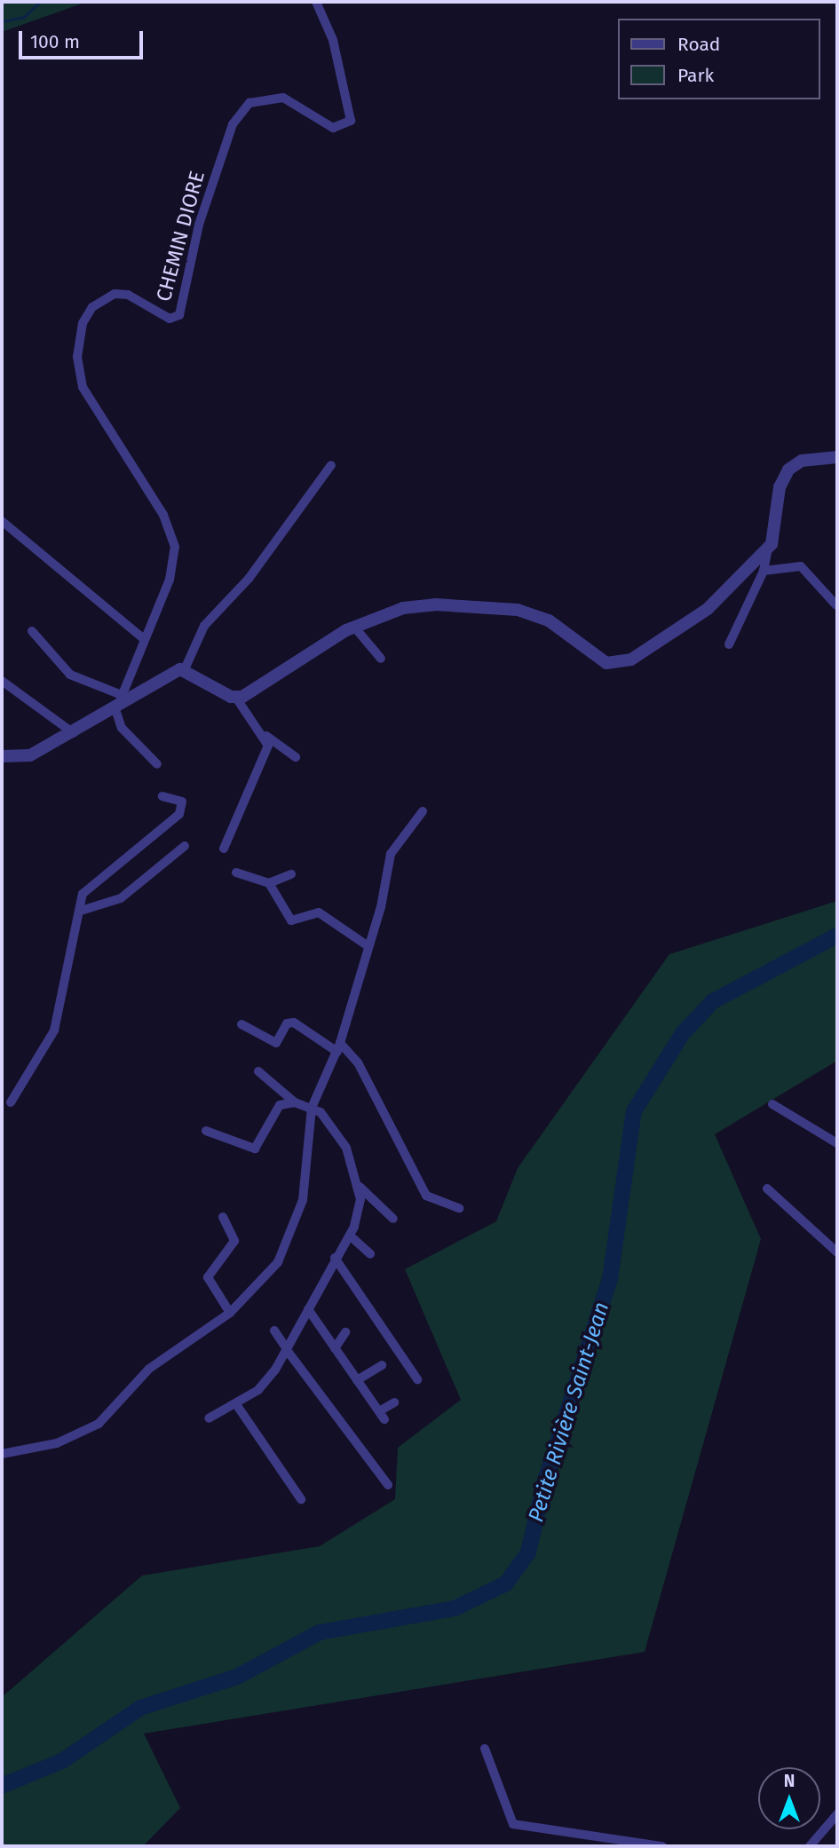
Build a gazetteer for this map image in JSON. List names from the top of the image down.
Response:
{
  "streets": {
    "street": ["CHEMIN DIORE"]
  },
  "water": ["Petite Rivière Saint-Jean"],
  "legend": ["Road", "Park"],
  "scale_bar": "100 m",
  "north": "top"
}
